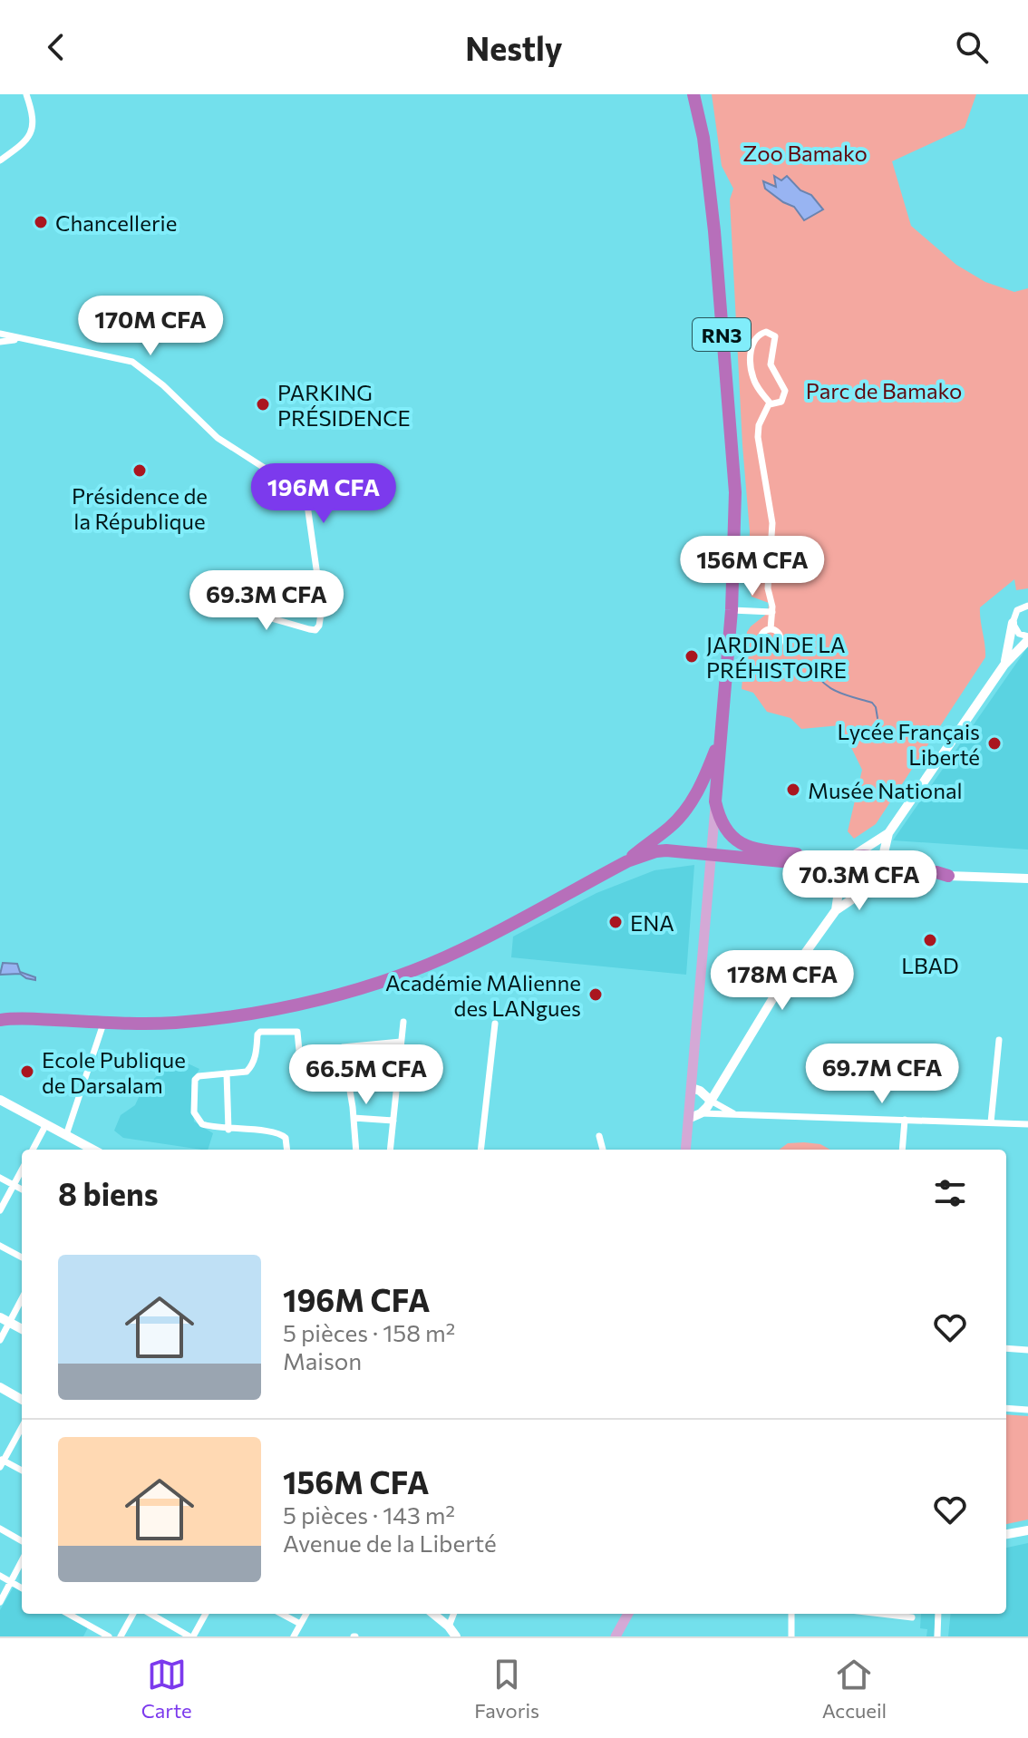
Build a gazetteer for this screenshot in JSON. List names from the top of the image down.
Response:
{
  "streets": {
    "highway": ["RN3"]
  },
  "parks": ["Zoo Bamako", "Parc de Bamako"],
  "places": [
    "Chancellerie",
    "PARKING PRÉSIDENCE",
    "Présidence de la République",
    "JARDIN DE LA PRÉHISTOIRE",
    "Lycée Français Liberté",
    "Musée National",
    "ENA",
    "LBAD",
    "Académie MAlienne des LANgues",
    "Ecole Publique de Darsalam"
  ],
  "page": {
    "header": "Nestly",
    "price": [
      "170M CFA",
      "196M CFA",
      "156M CFA",
      "69.3M CFA",
      "70.3M CFA",
      "178M CFA",
      "69.7M CFA",
      "66.5M CFA"
    ],
    "heading": "8 biens",
    "list": [
      {
        "name": "196M CFA",
        "note": "5 pièces · 158 m² · Maison"
      },
      {
        "name": "156M CFA",
        "note": "5 pièces · 143 m² · Avenue de la Liberté"
      }
    ],
    "tabs": ["Carte", "Favoris", "Accueil"]
  }
}
